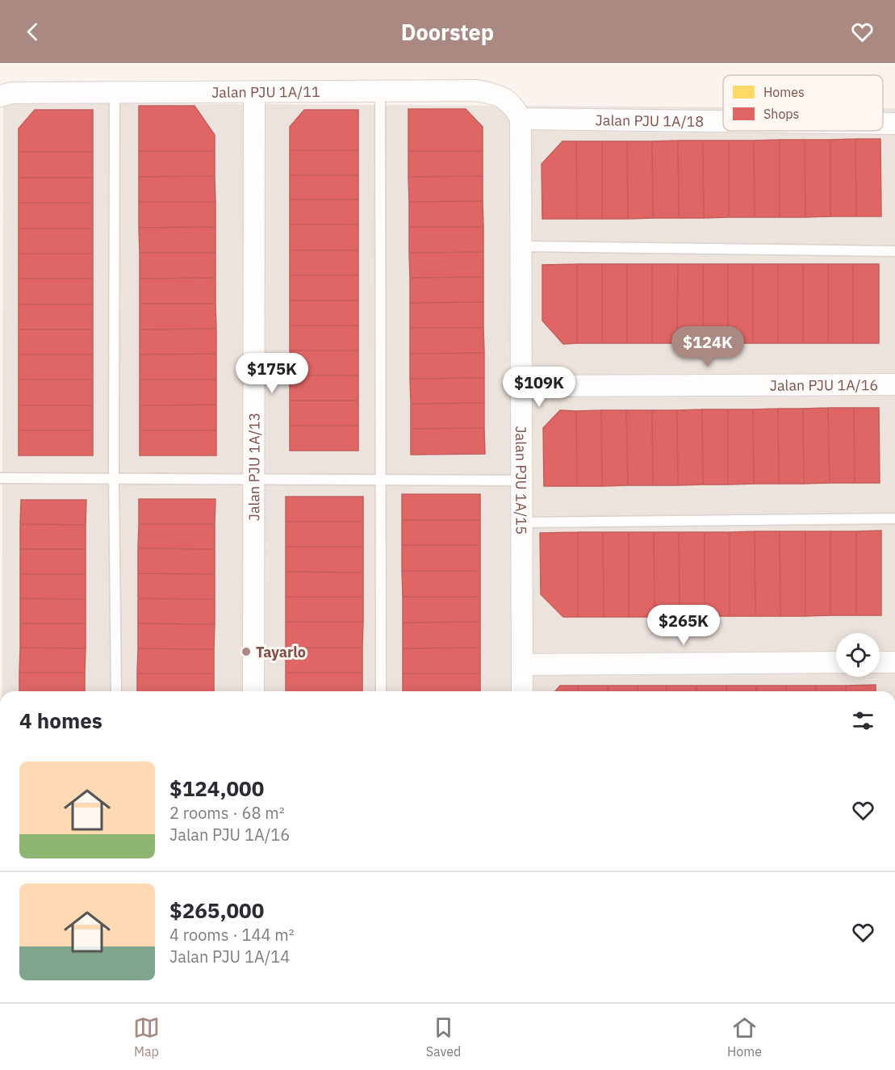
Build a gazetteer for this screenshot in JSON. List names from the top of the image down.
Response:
{
  "streets": {
    "street": [
      "Jalan PJU 1A/11",
      "Jalan PJU 1A/18",
      "Jalan PJU 1A/16",
      "Jalan PJU 1A/13",
      "Jalan PJU 1A/15"
    ]
  },
  "crossings": [
    ["Jalan PJU 1A/11", "Jalan PJU 1A/18"],
    ["Jalan PJU 1A/11", "Jalan PJU 1A/13"],
    ["Jalan PJU 1A/11", "Jalan PJU 1A/15"],
    ["Jalan PJU 1A/18", "Jalan PJU 1A/15"],
    ["Jalan PJU 1A/16", "Jalan PJU 1A/15"]
  ],
  "places": ["Tayarlo"],
  "legend": ["Homes", "Shops"],
  "page": {
    "header": "Doorstep",
    "price": [
      "$124K",
      "$175K",
      "$109K",
      "$265K"
    ],
    "heading": "4 homes",
    "list": [
      {
        "name": "$124,000",
        "note": "2 rooms · 68 m² · Jalan PJU 1A/16"
      },
      {
        "name": "$265,000",
        "note": "4 rooms · 144 m² · Jalan PJU 1A/14"
      }
    ],
    "tabs": ["Map", "Saved", "Home"]
  }
}
